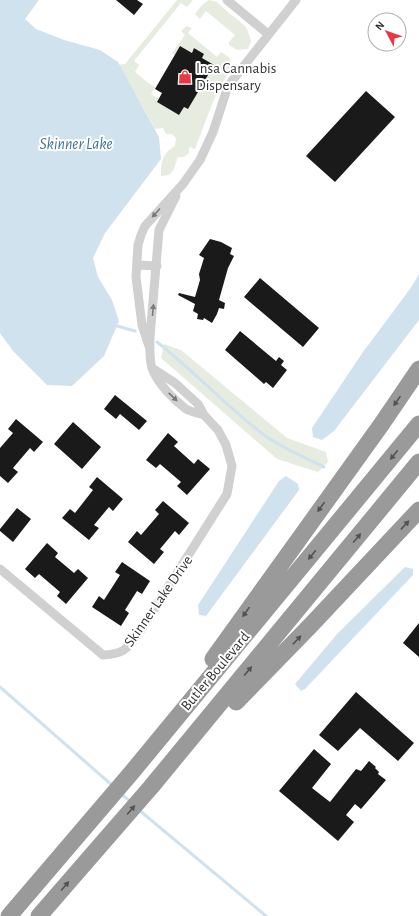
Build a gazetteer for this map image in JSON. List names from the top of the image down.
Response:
{
  "streets": {
    "highway": ["Butler Boulevard"],
    "street": ["Skinner Lake Drive"]
  },
  "water": ["Skinner Lake"],
  "places": {
    "shop": ["Insa Cannabis Dispensary"]
  },
  "north": "top left"
}
